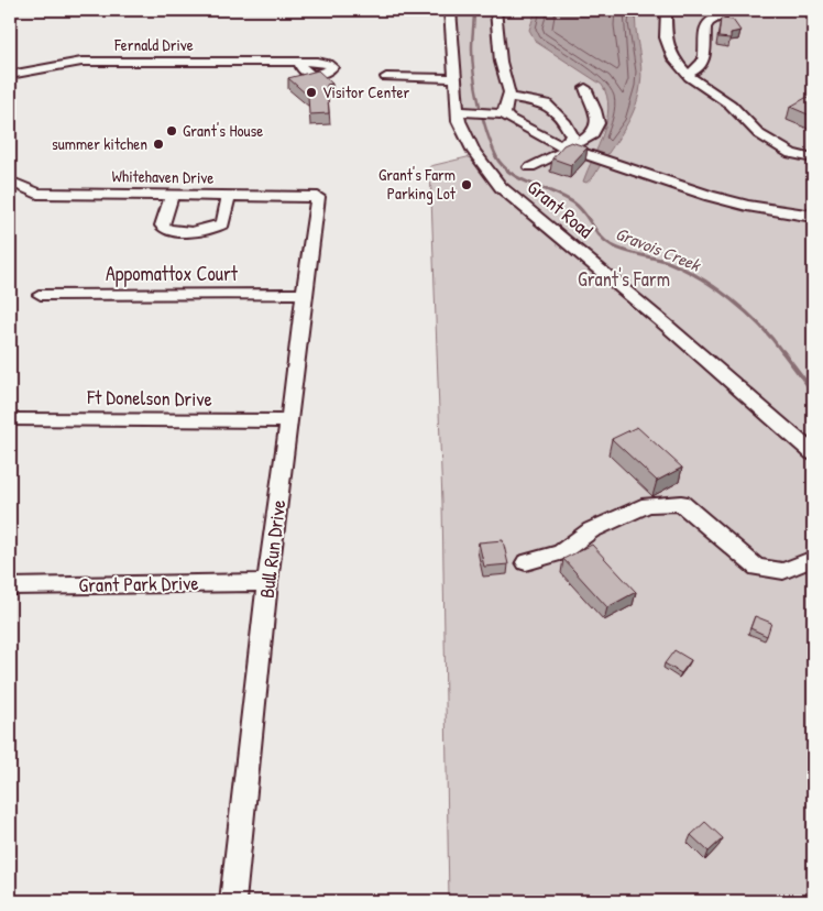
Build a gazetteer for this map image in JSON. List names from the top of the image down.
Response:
{
  "streets": {
    "street": [
      "Fernald Drive",
      "Whitehaven Drive",
      "Grant Road",
      "Appomattox Court",
      "Ft Donelson Drive",
      "Bull Run Drive",
      "Grant Park Drive"
    ]
  },
  "crossings": [
    ["Whitehaven Drive", "Bull Run Drive"],
    ["Appomattox Court", "Bull Run Drive"],
    ["Ft Donelson Drive", "Bull Run Drive"],
    ["Bull Run Drive", "Grant Park Drive"]
  ],
  "water": ["Gravois Creek"],
  "parks": ["Grant's Farm"],
  "places": [
    "Visitor Center",
    "Grant's House",
    "summer kitchen",
    "Grant's Farm Parking Lot"
  ]
}
